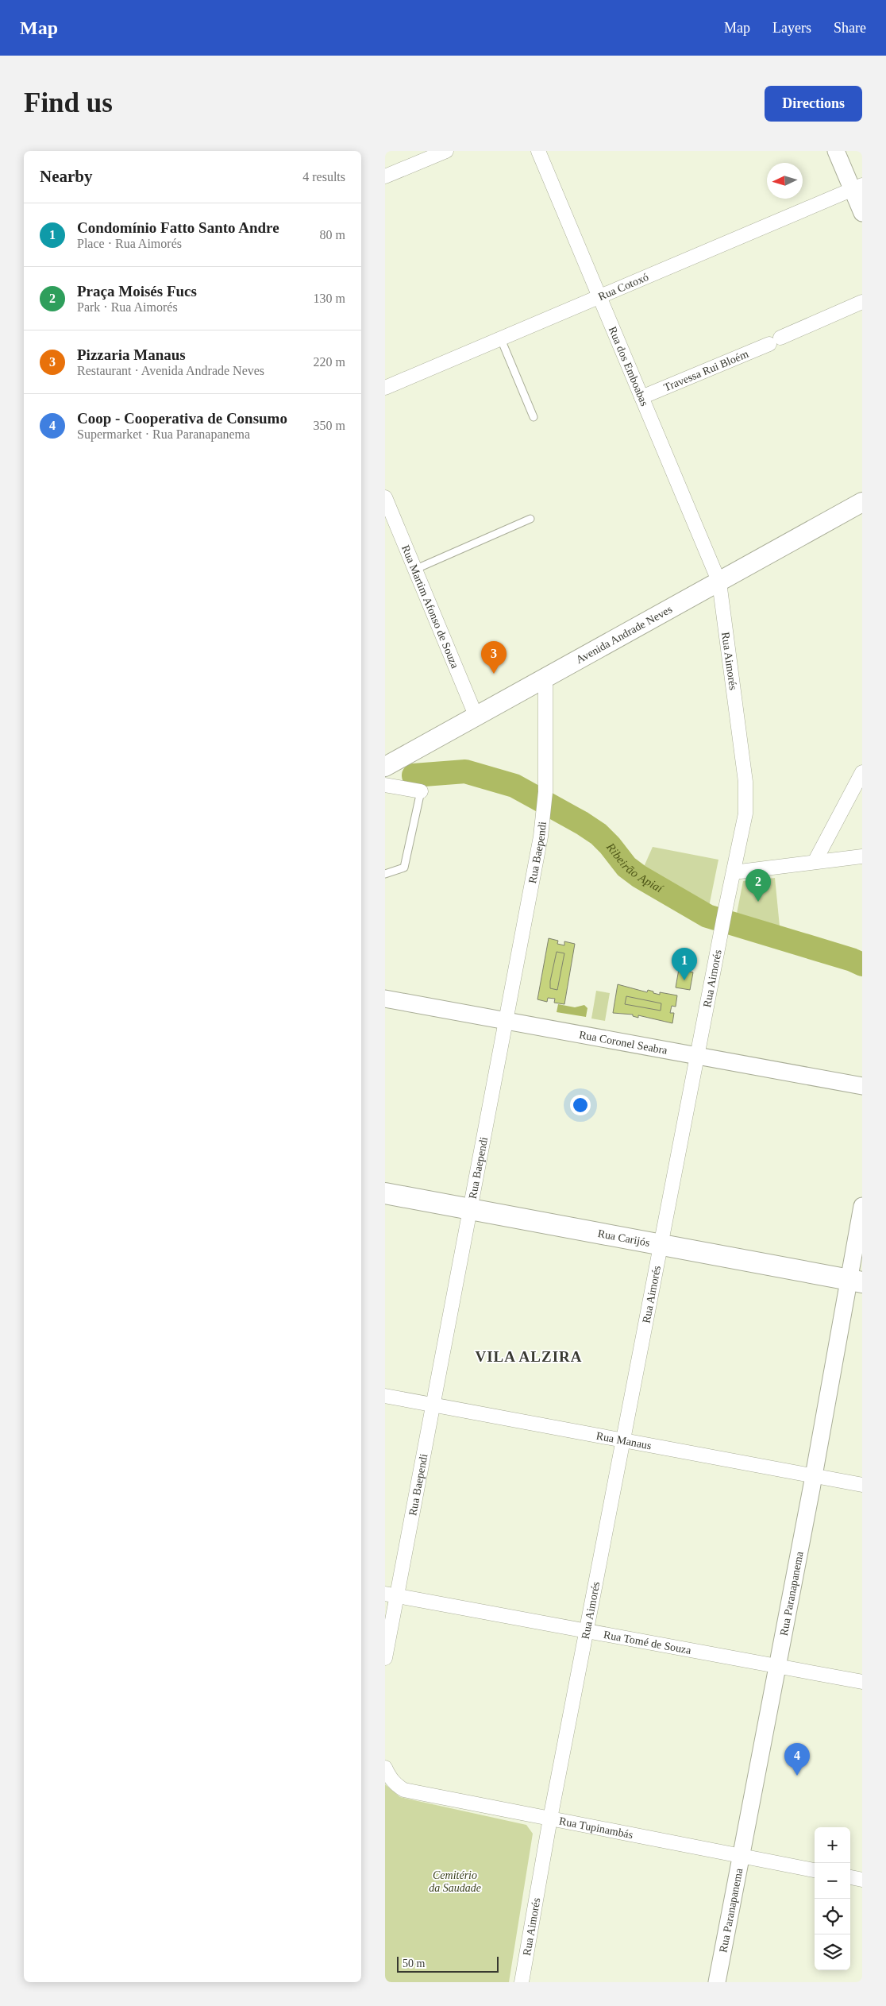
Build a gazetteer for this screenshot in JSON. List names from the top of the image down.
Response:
{
  "streets": {
    "main road": ["Avenida Andrade Neves", "Rua Carijós"],
    "street": [
      "Rua Cotoxó",
      "Rua dos Emboabas",
      "Travessa Rui Bloém",
      "Rua Martim Afonso de Souza",
      "Rua Aimorés",
      "Rua Baependi",
      "Rua Coronel Seabra",
      "Rua Manaus",
      "Rua Paranapanema",
      "Rua Tomé de Souza",
      "Rua Tupinambás"
    ]
  },
  "crossings": [
    ["Rua Cotoxó", "Rua dos Emboabas"],
    ["Rua dos Emboabas", "Travessa Rui Bloém"],
    ["Rua dos Emboabas", "Avenida Andrade Neves"],
    ["Rua dos Emboabas", "Rua Aimorés"],
    ["Rua Martim Afonso de Souza", "Avenida Andrade Neves"],
    ["Avenida Andrade Neves", "Rua Aimorés"],
    ["Avenida Andrade Neves", "Rua Baependi"],
    ["Rua Aimorés", "Rua Coronel Seabra"],
    ["Rua Aimorés", "Rua Carijós"],
    ["Rua Aimorés", "Rua Manaus"],
    ["Rua Aimorés", "Rua Tomé de Souza"],
    ["Rua Aimorés", "Rua Tupinambás"],
    ["Rua Baependi", "Rua Coronel Seabra"],
    ["Rua Baependi", "Rua Carijós"],
    ["Rua Baependi", "Rua Manaus"],
    ["Rua Baependi", "Rua Tomé de Souza"],
    ["Rua Carijós", "Rua Paranapanema"],
    ["Rua Manaus", "Rua Paranapanema"],
    ["Rua Paranapanema", "Rua Tomé de Souza"],
    ["Rua Paranapanema", "Rua Tupinambás"]
  ],
  "districts": ["VILA ALZIRA"],
  "water": ["Ribeirão Apiaí"],
  "parks": ["Cemitério da Saudade"],
  "scale_bar": "50 m",
  "north": "left",
  "page": {
    "header": "Map",
    "nav": ["Map", "Layers", "Share"],
    "buttons": "Directions",
    "title": "Find us",
    "heading": ["Nearby", "4 results"],
    "list": [
      {
        "mark": "1",
        "name": "Condomínio Fatto Santo Andre",
        "note": "Place · Rua Aimorés",
        "value": "80 m"
      },
      {
        "mark": "2",
        "name": "Praça Moisés Fucs",
        "note": "Park · Rua Aimorés",
        "value": "130 m"
      },
      {
        "mark": "3",
        "name": "Pizzaria Manaus",
        "note": "Restaurant · Avenida Andrade Neves",
        "value": "220 m"
      },
      {
        "mark": "4",
        "name": "Coop - Cooperativa de Consumo",
        "note": "Supermarket · Rua Paranapanema",
        "value": "350 m"
      }
    ],
    "pins": [
      "3",
      "2",
      "1",
      "4"
    ],
    "map_buttons": ["+", "−"],
    "scale": "50 m"
  }
}
